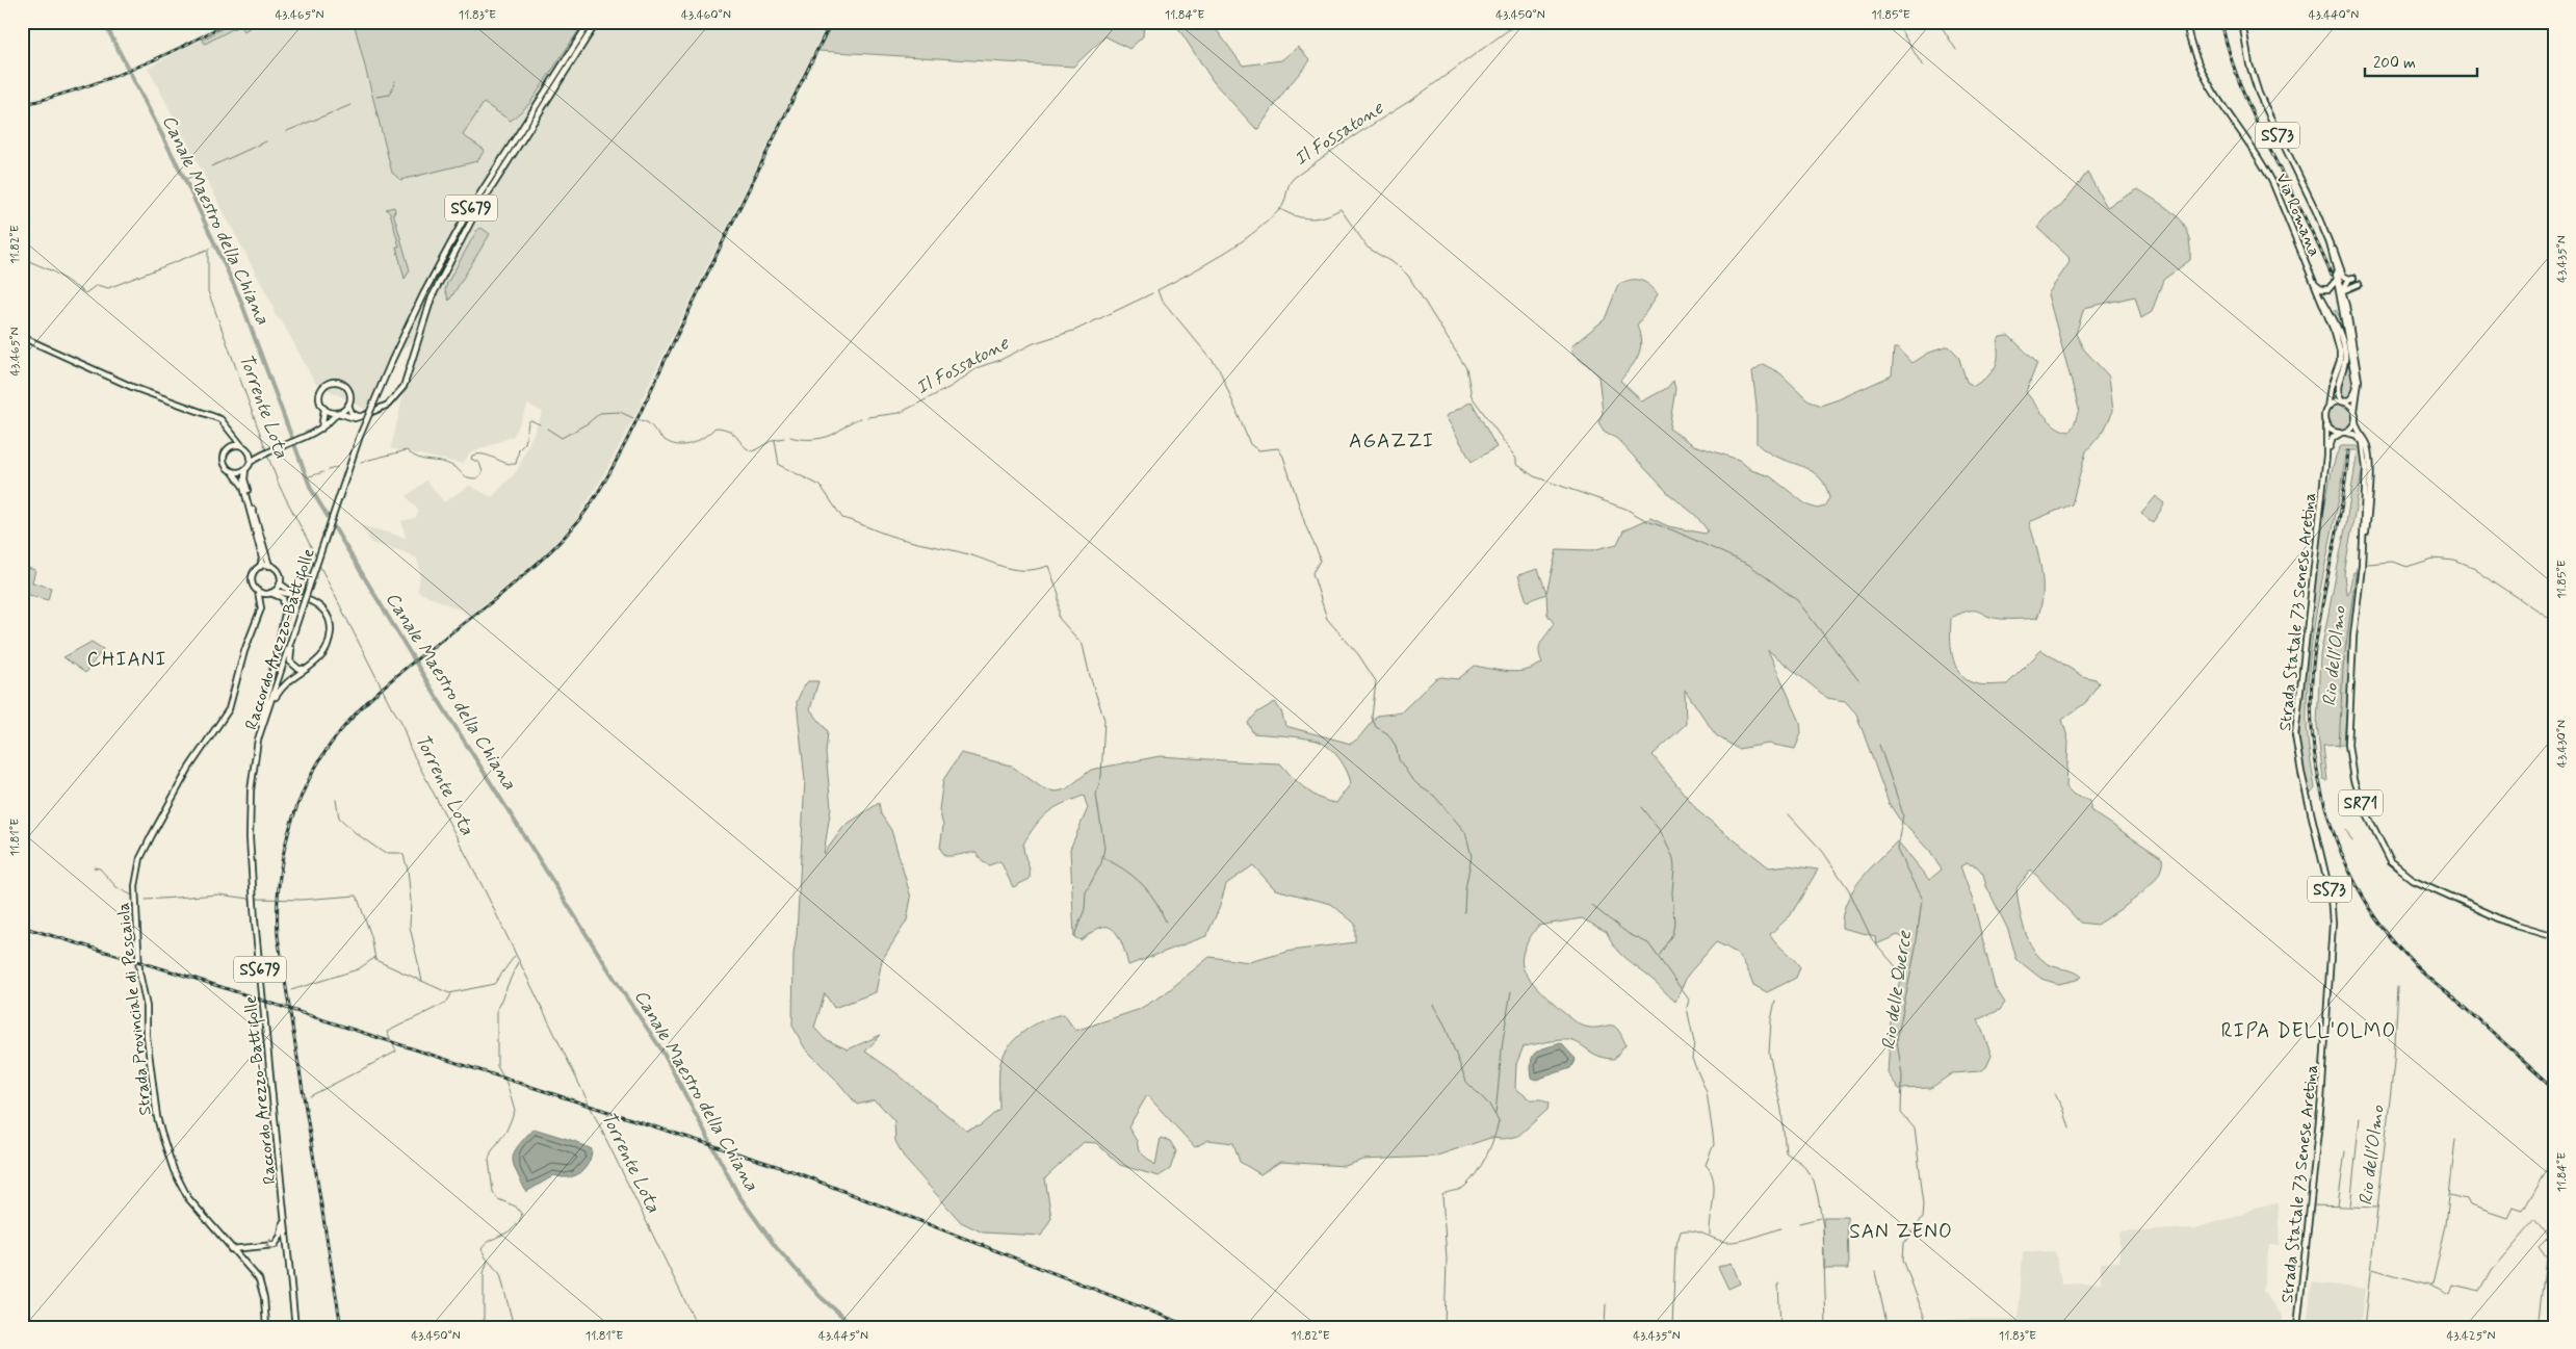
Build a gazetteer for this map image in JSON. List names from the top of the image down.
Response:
{
  "streets": {
    "main road": [
      "SS73",
      "SS679",
      "Via Romana",
      "Strada Statale 73 Senese Aretina",
      "Raccordo Arezzo-Battifolle",
      "SR71",
      "Strada Provinciale di Pescaiola"
    ]
  },
  "crossings": [
    ["SS73", "Via Romana"],
    ["SS73", "Strada Statale 73 Senese Aretina"],
    ["SS73", "SR71"],
    ["Via Romana", "Strada Statale 73 Senese Aretina"],
    ["Via Romana", "SR71"],
    ["Strada Statale 73 Senese Aretina", "SR71"]
  ],
  "districts": [
    "AGAZZI",
    "CHIANI",
    "RIPA DELL'OLMO",
    "SAN ZENO"
  ],
  "water": [
    "Il Fossatone",
    "Canale Maestro della Chiana",
    "Torrente Lota",
    "Rio dell'Olmo",
    "Rio delle Querce"
  ],
  "scale_bar": "200 m",
  "coordinates": [
    "43.465°N",
    "11.83°E",
    "43.460°N",
    "11.84°E",
    "43.450°N",
    "11.85°E",
    "43.440°N",
    "11.82°E",
    "43.435°N",
    "43.430°N",
    "11.81°E",
    "43.445°N",
    "43.425°N"
  ]
}
